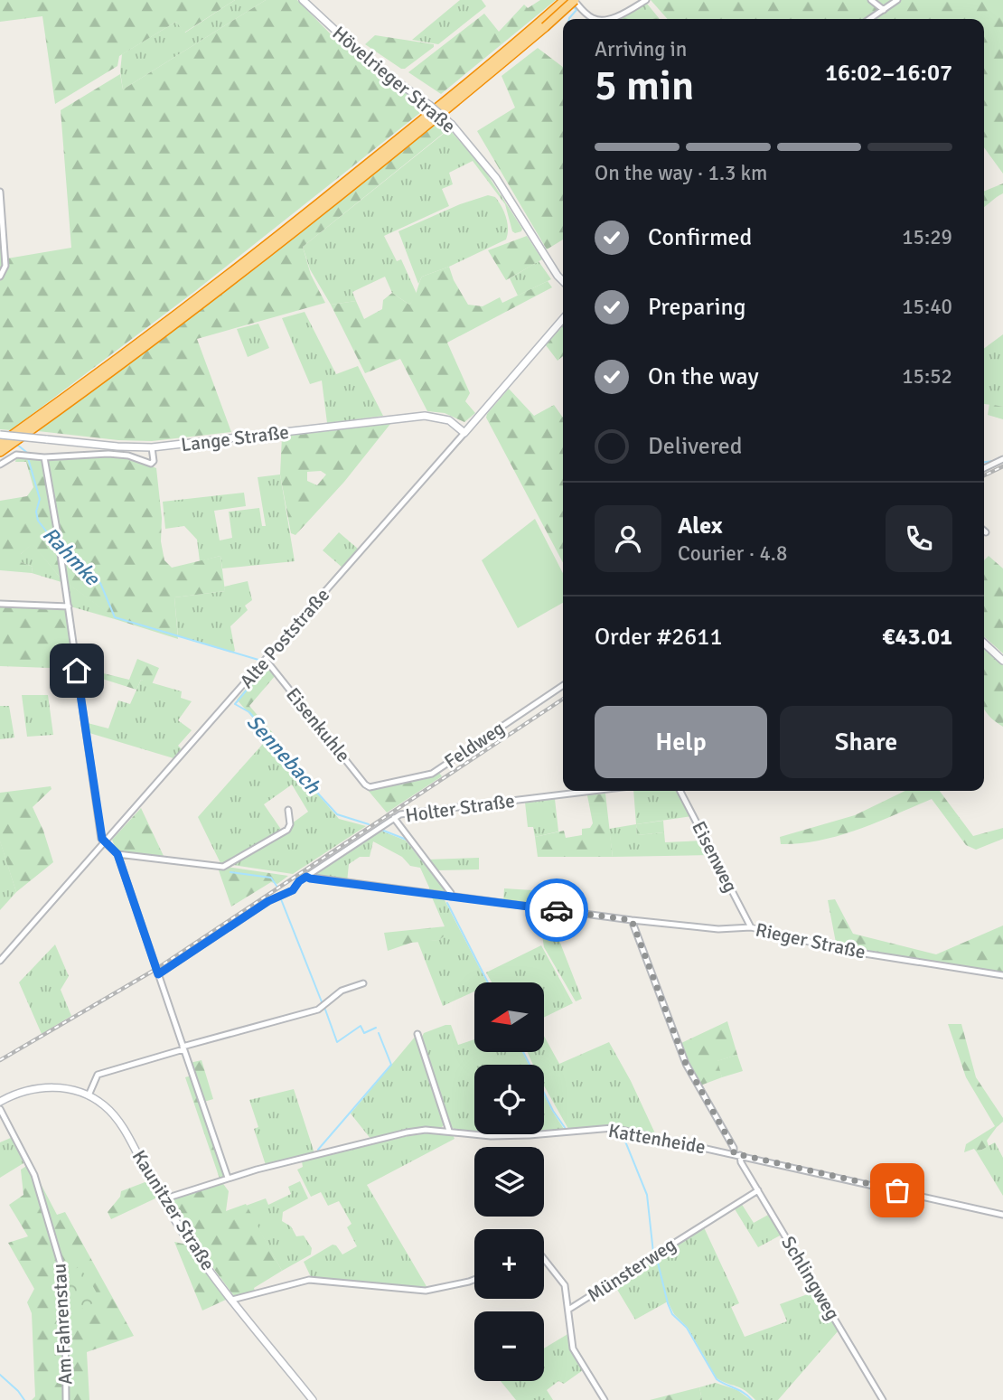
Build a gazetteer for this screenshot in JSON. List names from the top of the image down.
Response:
{
  "streets": {
    "street": [
      "Hövelrieger Straße",
      "Lange Straße",
      "Alte Poststraße",
      "Eisenkuhle",
      "Feldweg",
      "Holter Straße",
      "Eisenweg",
      "Rieger Straße",
      "Kattenheide",
      "Kaunitzer Straße",
      "Münsterweg",
      "Schlingweg",
      "Am Fahrenstau"
    ]
  },
  "crossings": [
    ["Lange Straße", "Alte Poststraße"],
    ["Alte Poststraße", "Eisenkuhle"],
    ["Eisenkuhle", "Feldweg"],
    ["Holter Straße", "Rieger Straße"],
    ["Eisenweg", "Rieger Straße"],
    ["Kattenheide", "Kaunitzer Straße"],
    ["Kattenheide", "Schlingweg"],
    ["Münsterweg", "Schlingweg"]
  ],
  "water": ["Rahmke", "Sennebach"],
  "north": "left",
  "page": {
    "heading": ["5 min", "Arriving in", "16:02–16:07"],
    "panel": [
      "Alex",
      "Courier · 4.8",
      "Order #2611",
      "€43.01"
    ],
    "bar": "On the way · 1.3 km",
    "list": [
      ["Confirmed", "15:29"],
      ["Preparing", "15:40"],
      ["On the way", "15:52"],
      "Delivered"
    ],
    "buttons": ["Help", "Share"],
    "map_buttons": ["+", "−"]
  }
}
